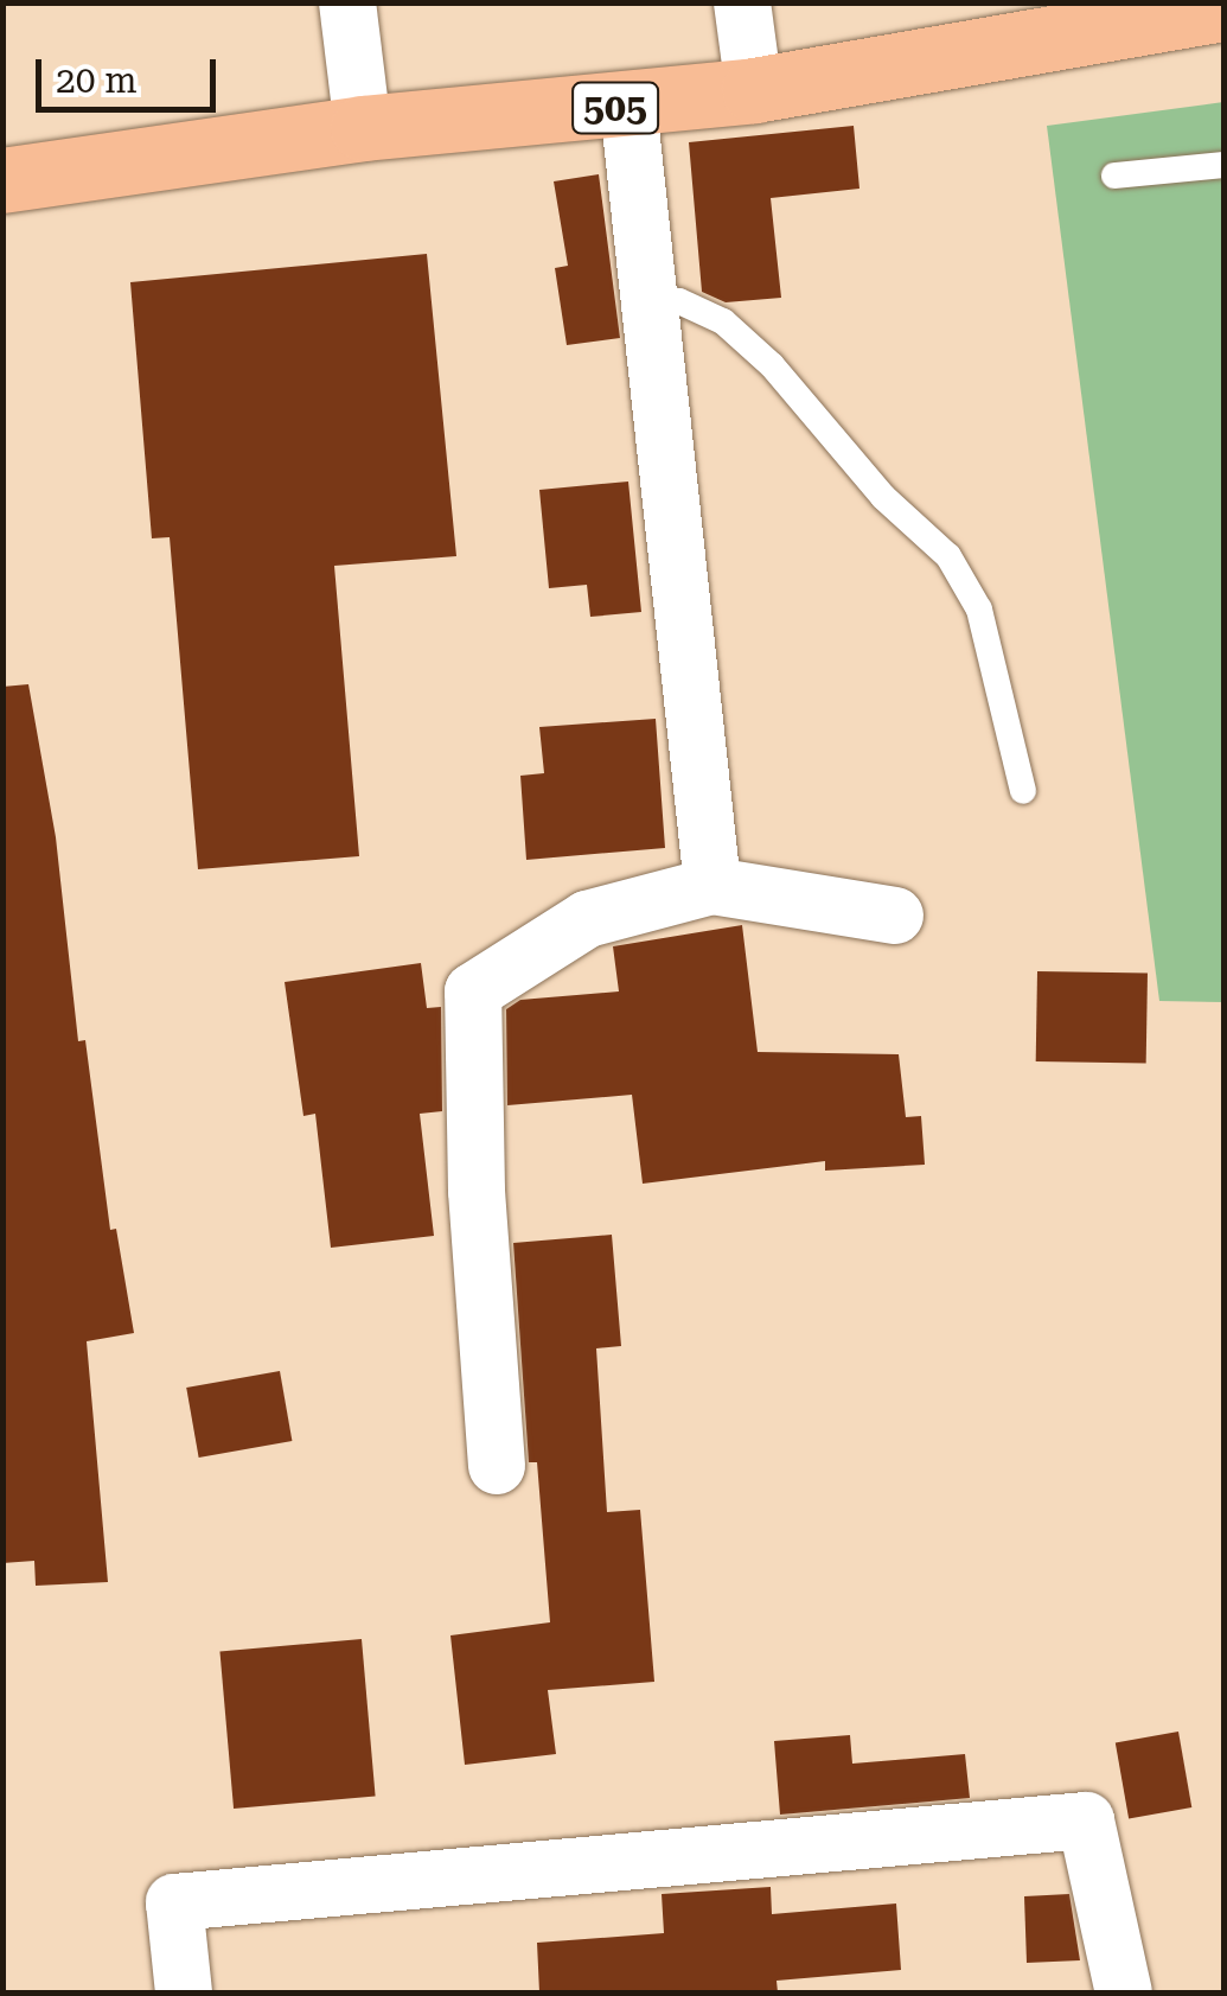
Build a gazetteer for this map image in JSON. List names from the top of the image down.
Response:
{
  "streets": {
    "main road": ["505"]
  },
  "scale_bar": "20 m"
}
